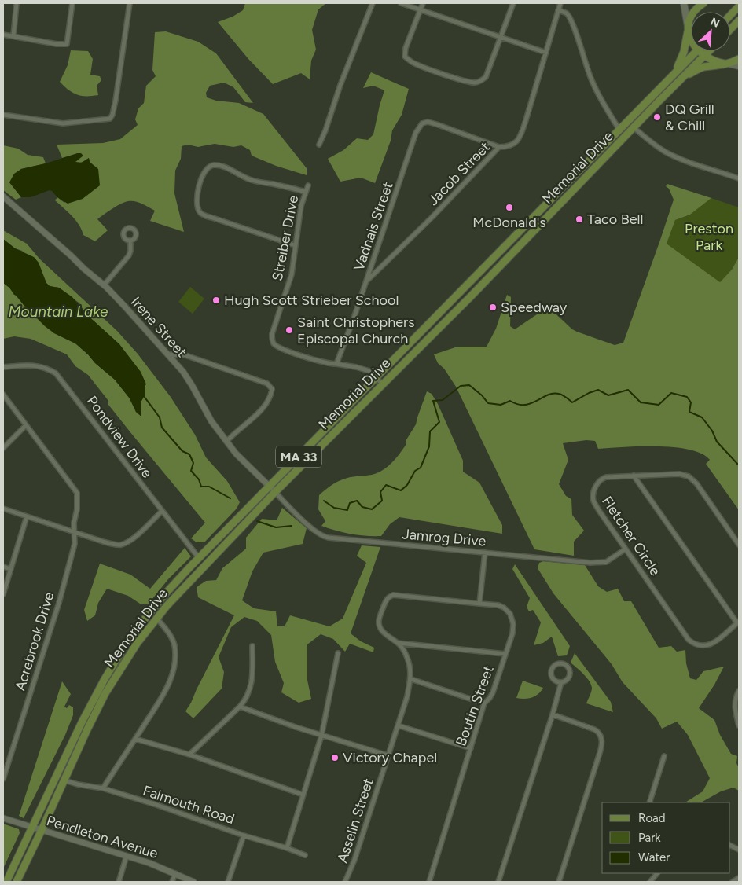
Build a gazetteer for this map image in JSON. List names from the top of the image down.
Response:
{
  "streets": {
    "main road": ["Memorial Drive", "MA 33"],
    "street": [
      "Jacob Street",
      "Vadnais Street",
      "Streiber Drive",
      "Irene Street",
      "Pondview Drive",
      "Fletcher Circle",
      "Jamrog Drive",
      "Acrebrook Drive",
      "Boutin Street",
      "Falmouth Road",
      "Asselin Street",
      "Pendleton Avenue"
    ]
  },
  "crossings": [
    ["Memorial Drive", "Irene Street"],
    ["Memorial Drive", "Pondview Drive"],
    ["Memorial Drive", "Jamrog Drive"],
    ["Memorial Drive", "Falmouth Road"],
    ["Memorial Drive", "Pendleton Avenue"],
    ["Jacob Street", "Vadnais Street"],
    ["Vadnais Street", "Streiber Drive"],
    ["Irene Street", "Jamrog Drive"],
    ["Fletcher Circle", "Jamrog Drive"],
    ["Boutin Street", "Asselin Street"]
  ],
  "water": ["Mountain Lake"],
  "parks": ["Preston Park"],
  "places": [
    "DQ Grill & Chill",
    "McDonald's",
    "Taco Bell",
    "Hugh Scott Strieber School",
    "Speedway",
    "Saint Christophers Episcopal Church",
    "Victory Chapel"
  ],
  "legend": ["Road", "Park", "Water"],
  "north": "top right"
}
